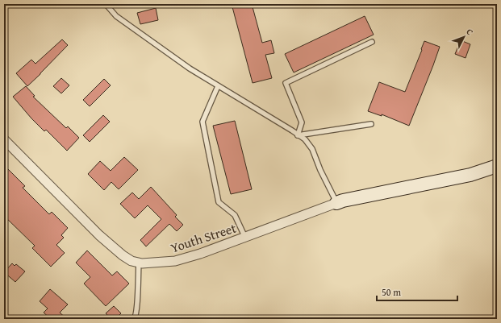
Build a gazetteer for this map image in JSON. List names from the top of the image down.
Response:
{
  "streets": {
    "street": ["Youth Street"]
  },
  "scale_bar": "50 m",
  "north": "top right"
}
